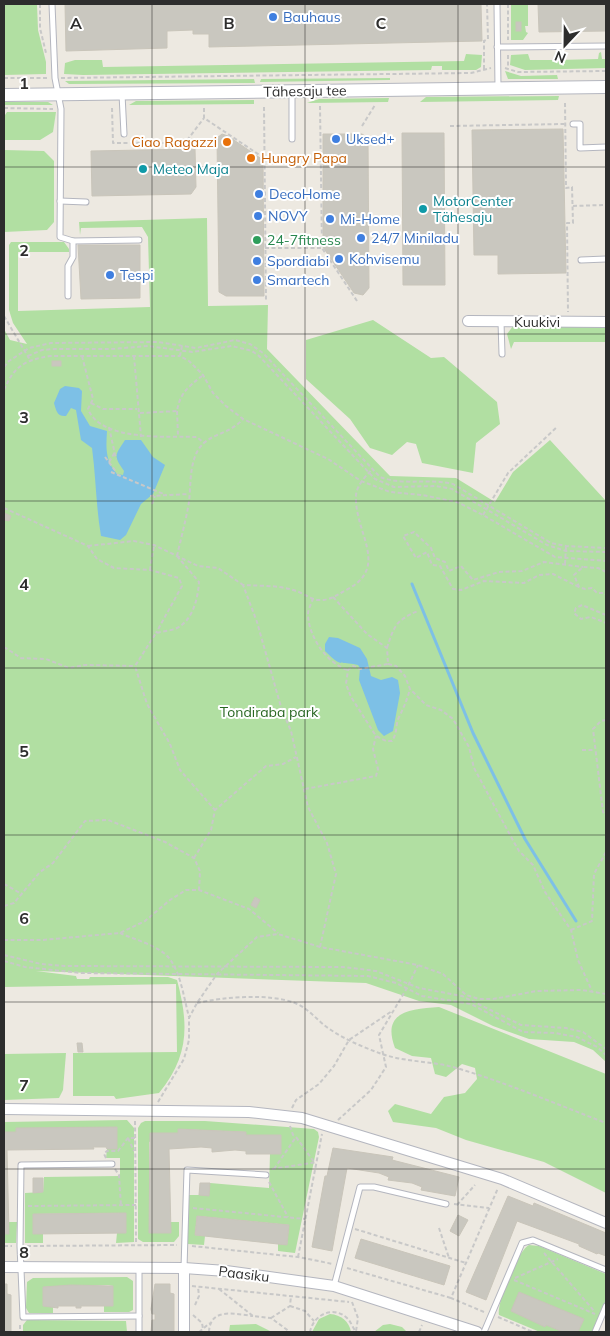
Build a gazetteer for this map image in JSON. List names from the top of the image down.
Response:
{
  "streets": {
    "street": ["Tähesaju tee", "Kuukivi", "Paasiku"]
  },
  "parks": ["Tondiraba park"],
  "places": [
    "Bauhaus",
    "Uksed+",
    "Ciao Ragazzi",
    "Hungry Papa",
    "Meteo Maja",
    "DecoHome",
    "MotorCenter Tähesaju",
    "NOVY",
    "Mi-Home",
    "24/7 Miniladu",
    "24-7fitness",
    "Kohvisemu",
    "Spordiabi",
    "Tespi",
    "Smartech"
  ],
  "north": "bottom",
  "grid": {
    "columns": ["A", "B", "C"],
    "rows": [
      "1",
      "2",
      "3",
      "4",
      "5",
      "6",
      "7",
      "8"
    ]
  }
}
